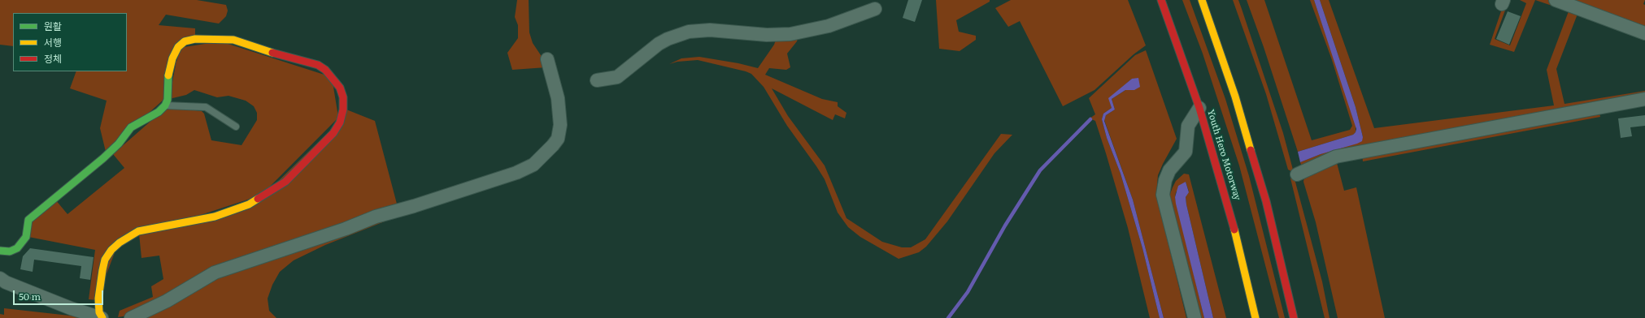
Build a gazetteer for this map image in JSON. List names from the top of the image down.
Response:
{
  "streets": {
    "main road": ["Youth Hero Motorway"]
  },
  "legend": ["원활", "서행", "정체"],
  "scale_bar": "50 m"
}
